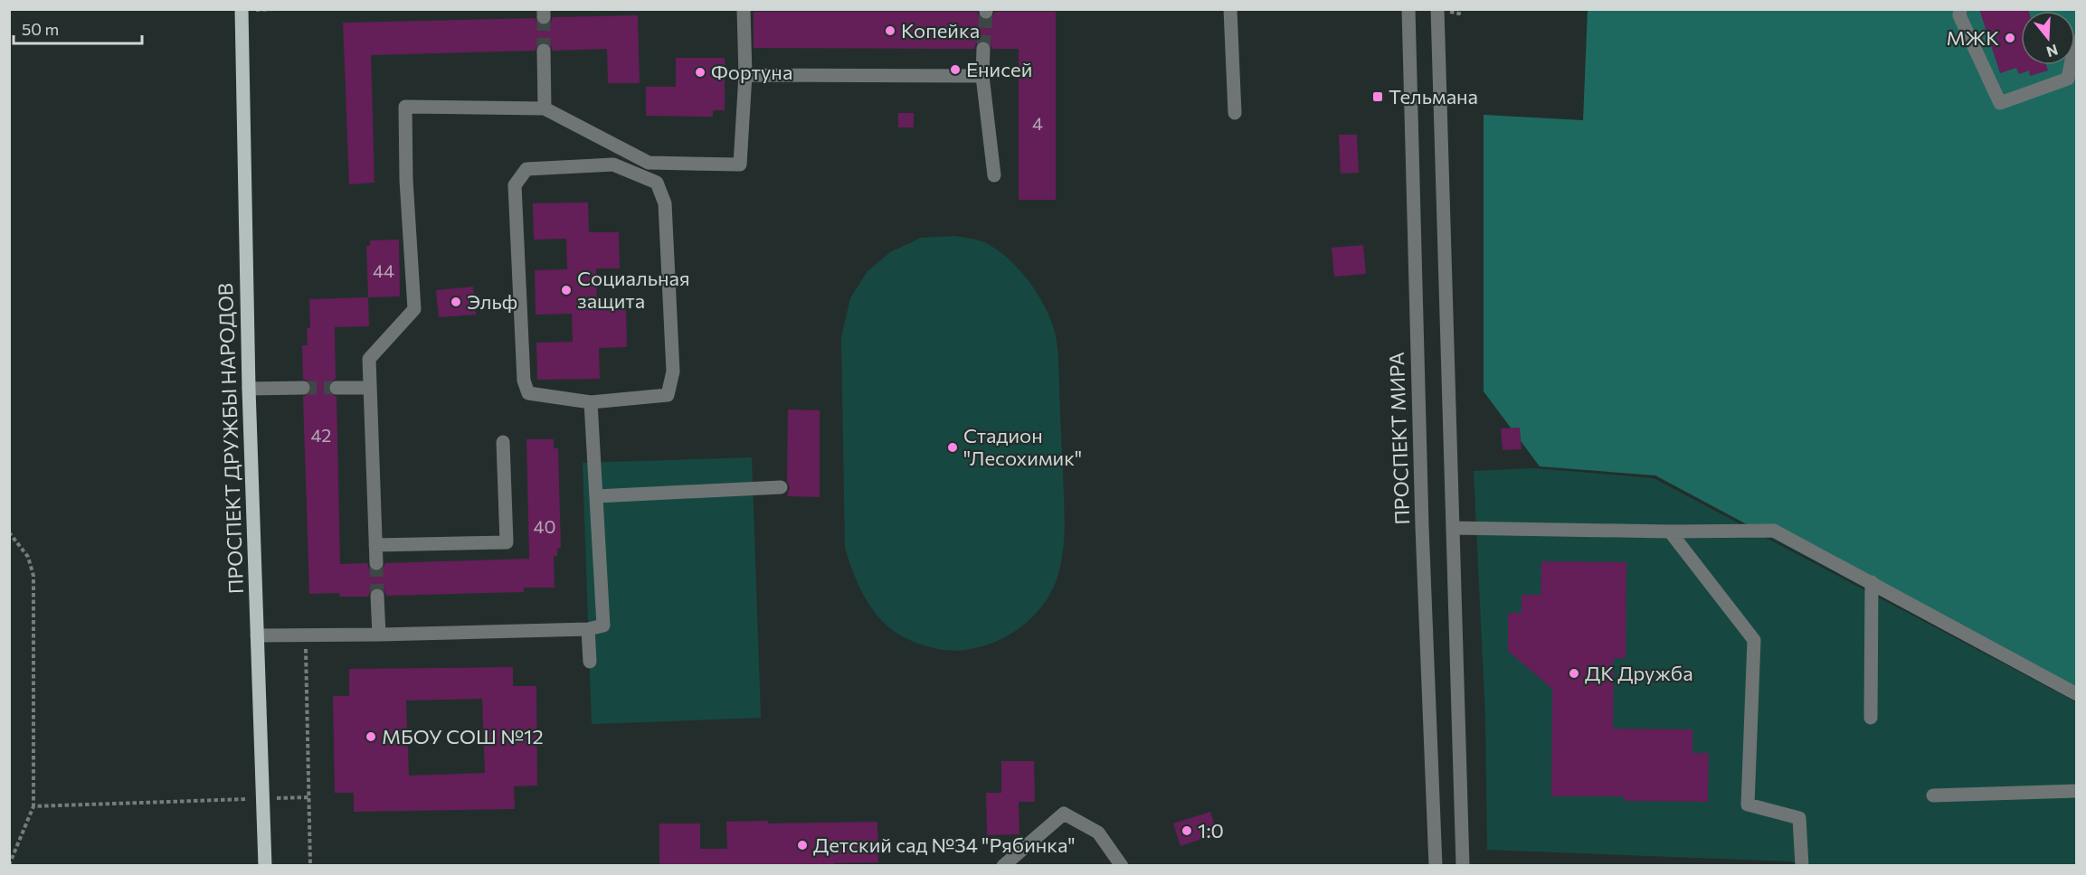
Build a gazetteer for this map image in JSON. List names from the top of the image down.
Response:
{
  "streets": {
    "main road": ["ПРОСПЕКТ ДРУЖБЫ НАРОДОВ"],
    "street": ["ПРОСПЕКТ МИРА"]
  },
  "places": {
    "other": [
      "Копейка",
      "МЖК",
      "Енисей",
      "Фортуна",
      "Социальная защита",
      "Эльф",
      "Стадион \"Лесохимик\"",
      "ДК Дружба",
      "МБОУ СОШ №12",
      "1:0",
      "Детский сад №34 \"Рябинка\""
    ],
    "transit": ["Тельмана"]
  },
  "house_numbers": [
    "4",
    "44",
    "42",
    "40"
  ],
  "scale_bar": "50 m",
  "north": "bottom"
}
